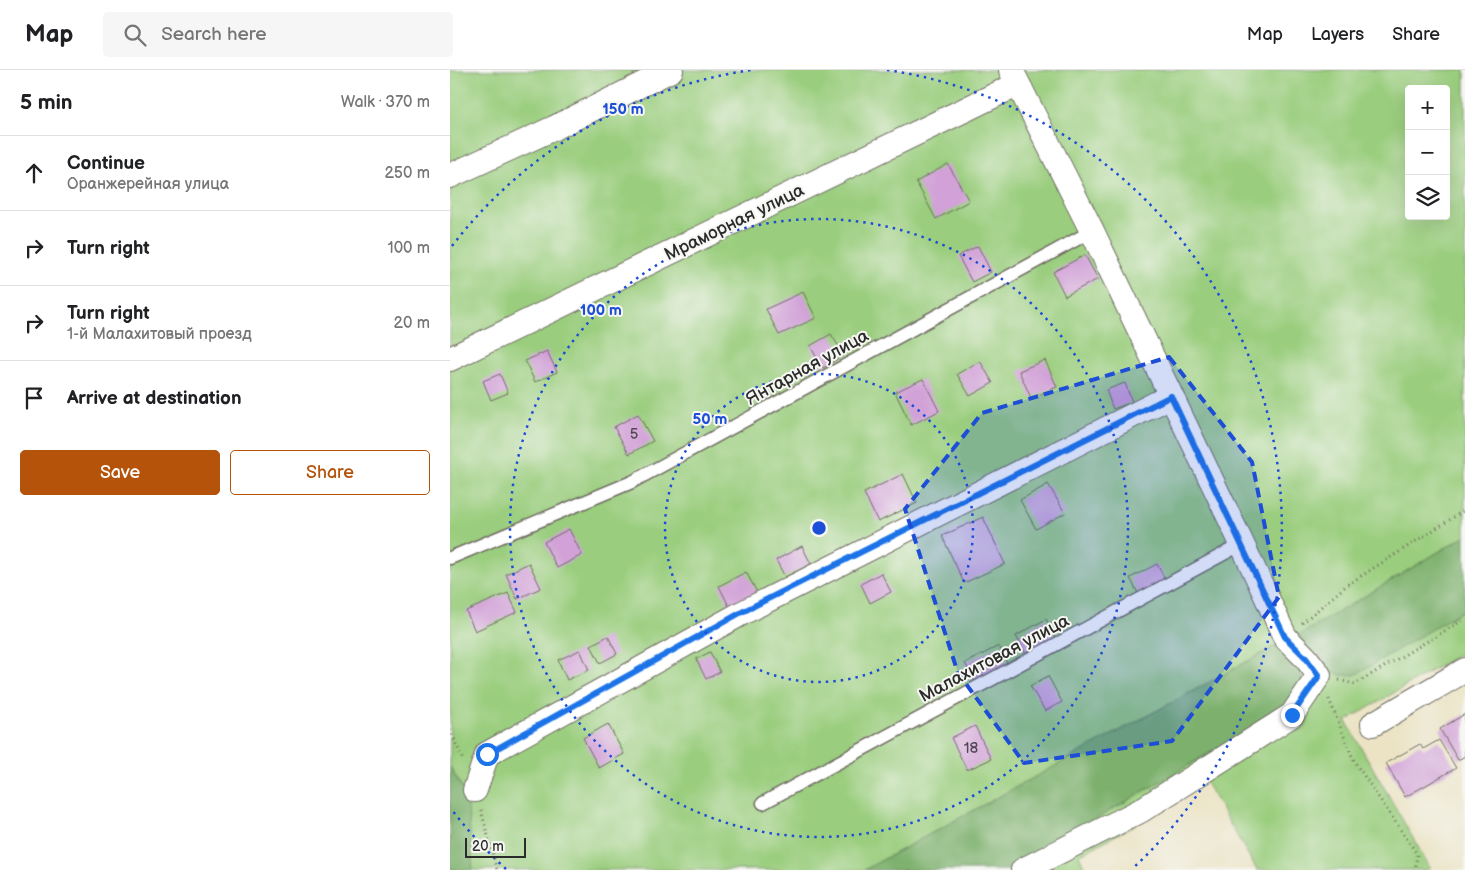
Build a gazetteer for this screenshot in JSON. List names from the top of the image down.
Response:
{
  "streets": {
    "street": ["Мраморная улица"],
    "lane": ["Янтарная улица", "Малахитовая улица"]
  },
  "house_numbers": ["5", "18"],
  "scale_bar": "20 m",
  "page": {
    "header": "Map",
    "search": "Search here",
    "nav": ["Map", "Layers", "Share"],
    "heading": ["5 min", "Walk · 370 m"],
    "map_buttons": ["+", "−"],
    "list": [
      ["Continue", "Оранжерейная улица", "250 m"],
      ["Turn right", "100 m"],
      ["Turn right", "1-й Малахитовый проезд", "20 m"],
      "Arrive at destination"
    ],
    "buttons": ["Save", "Share"],
    "scale": "20 m"
  },
  "rings": ["150 m", "100 m", "50 m"]
}
